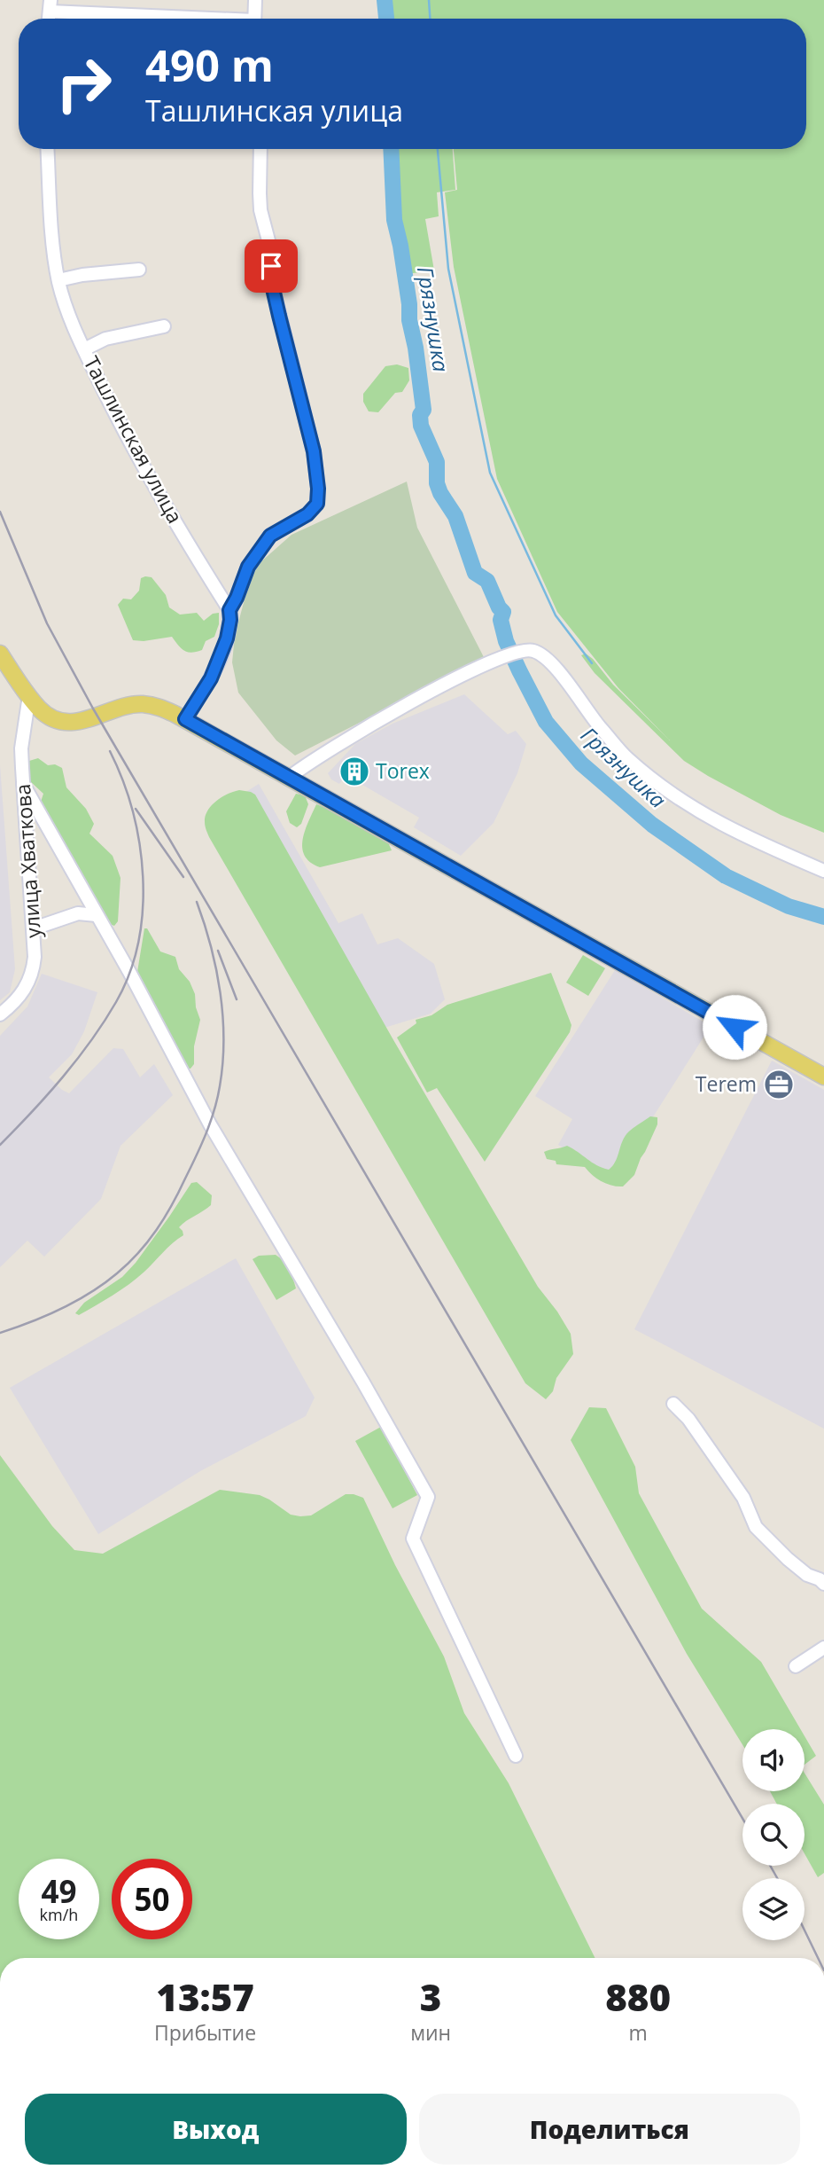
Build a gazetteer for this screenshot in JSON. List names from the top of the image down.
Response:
{
  "streets": {
    "street": ["Ташлинская улица", "улица Хваткова"]
  },
  "water": ["Грязнушка"],
  "places": {
    "building": ["Torex"],
    "office": ["Terem"]
  },
  "page": {
    "turn": ["490 m", "Ташлинская улица"],
    "speed": "49 km/h",
    "limit": "50",
    "eta": [
      "13:57",
      "Прибытие",
      "3",
      "мин",
      "880",
      "m"
    ],
    "buttons": ["Выход", "Поделиться"]
  }
}
